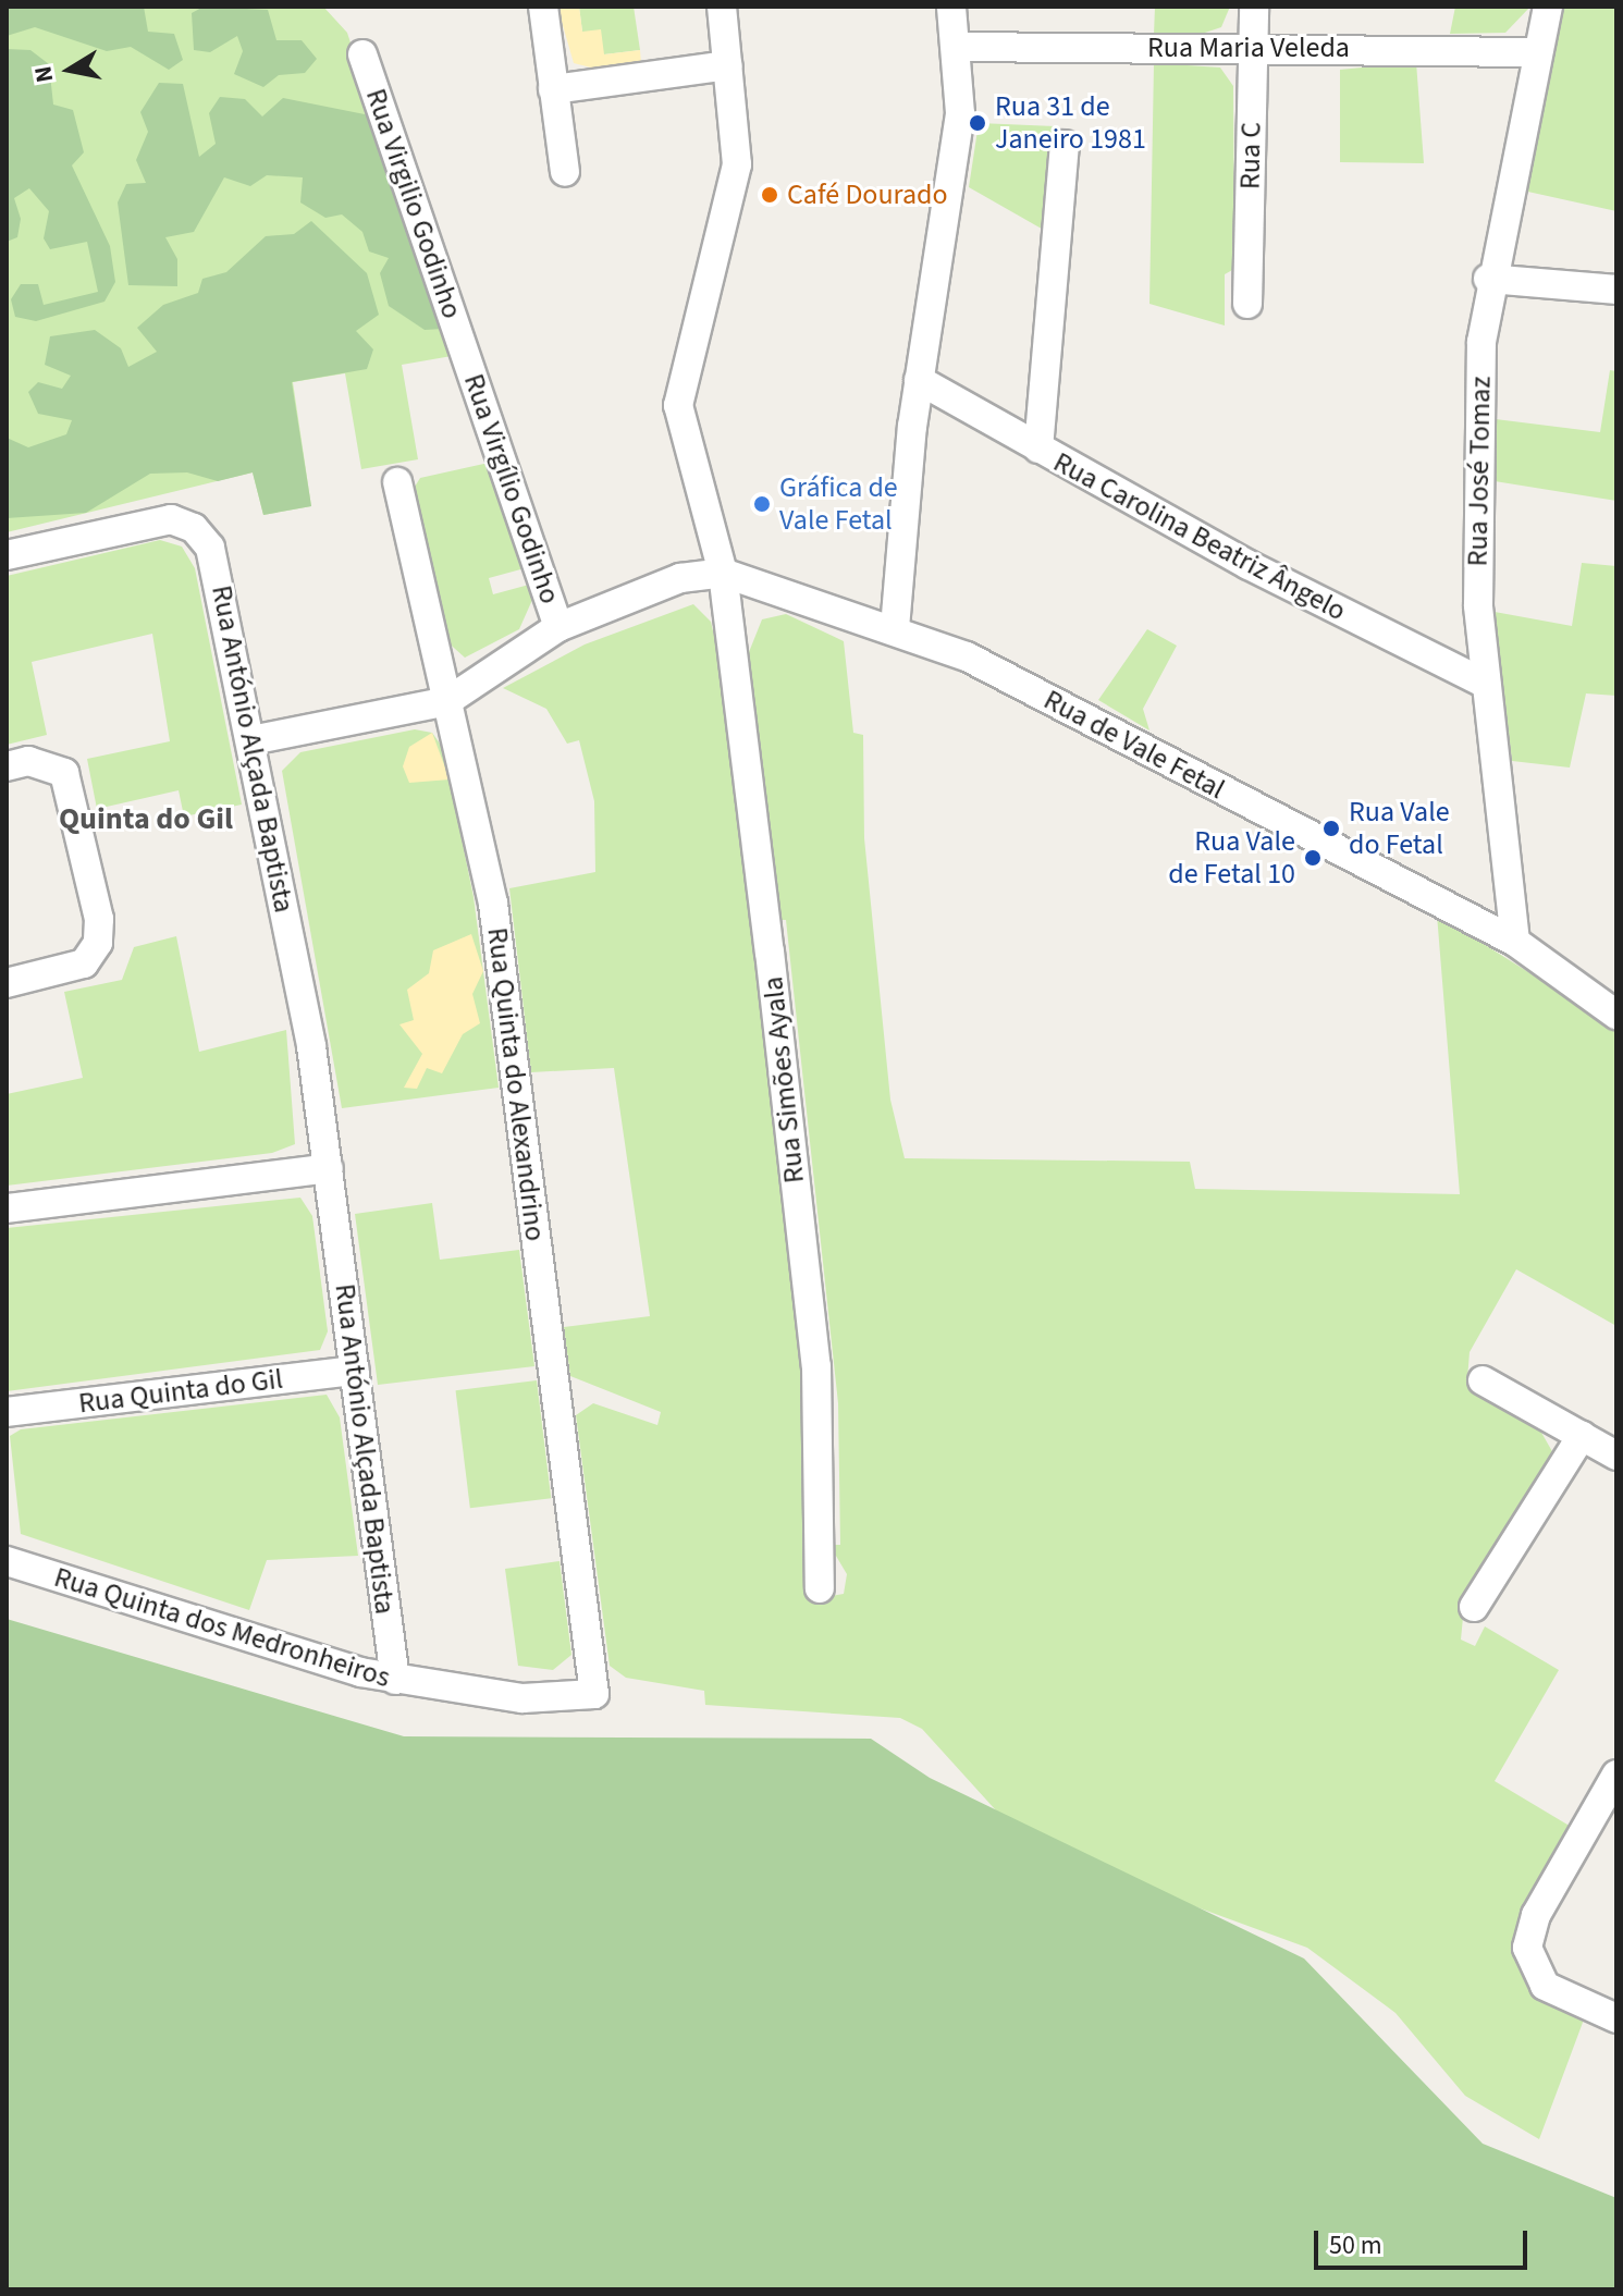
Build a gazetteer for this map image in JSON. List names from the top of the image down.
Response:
{
  "streets": {
    "street": [
      "Rua Maria Veleda",
      "Rua C",
      "Rua Virgilio Godinho",
      "Rua José Tomaz",
      "Rua Virgílio Godinho",
      "Rua Carolina Beatriz Ângelo",
      "Rua de Vale Fetal",
      "Rua António Alçada Baptista",
      "Rua Simões Ayala",
      "Rua Quinta do Alexandrino",
      "Rua Quinta do Gil",
      "Rua Quinta dos Medronheiros"
    ]
  },
  "crossings": [
    ["Rua Maria Veleda", "Rua C"],
    ["Rua Maria Veleda", "Rua José Tomaz"],
    ["Rua Virgilio Godinho", "Rua Virgílio Godinho"],
    ["Rua José Tomaz", "Rua Carolina Beatriz Ângelo"],
    ["Rua José Tomaz", "Rua de Vale Fetal"],
    ["Rua de Vale Fetal", "Rua Simões Ayala"],
    ["Rua António Alçada Baptista", "Rua Quinta do Gil"],
    ["Rua António Alçada Baptista", "Rua Quinta dos Medronheiros"],
    ["Rua Quinta do Alexandrino", "Rua Quinta dos Medronheiros"]
  ],
  "districts": ["Quinta do Gil"],
  "places": [
    "Rua 31 de Janeiro 1981",
    "Café Dourado",
    "Gráfica de Vale Fetal",
    "Rua Vale do Fetal",
    "Rua Vale de Fetal 10"
  ],
  "scale_bar": "50 m",
  "north": "left"
}
